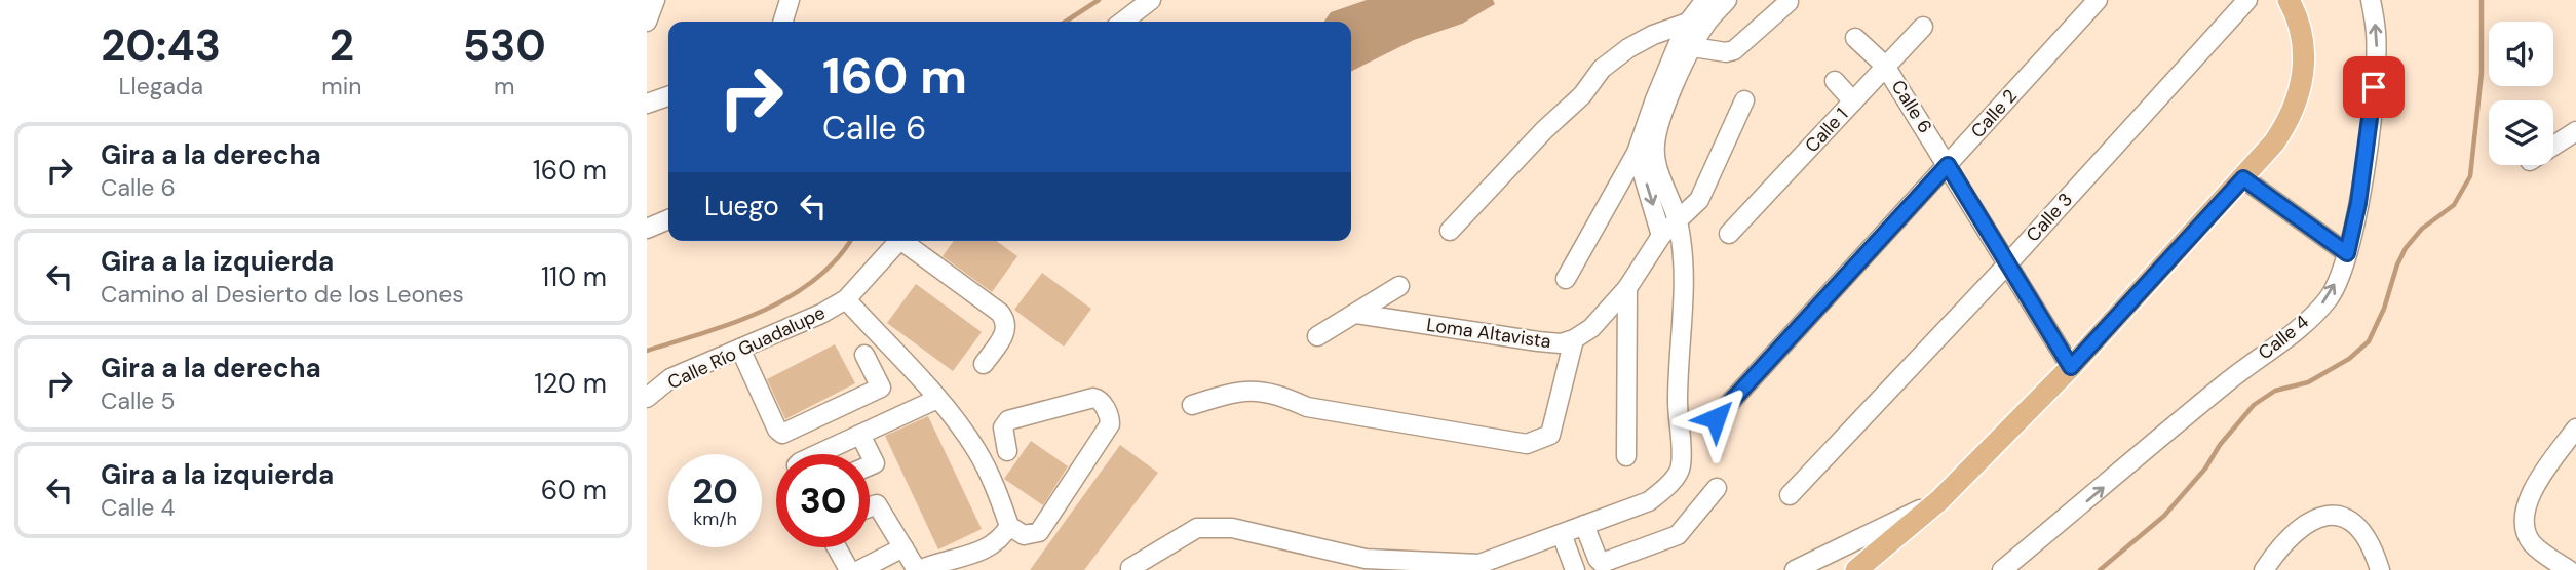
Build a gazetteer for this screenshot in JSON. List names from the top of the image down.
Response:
{
  "streets": {
    "street": [
      "Calle 6",
      "Calle 2",
      "Calle 1",
      "Calle 3",
      "Loma Altavista",
      "Calle 4",
      "Calle Río Guadalupe"
    ]
  },
  "crossings": [
    ["Calle 6", "Calle 2"],
    ["Calle 6", "Calle 1"],
    ["Calle 6", "Calle 3"]
  ],
  "one_way": ["Calle 4"],
  "page": {
    "eta": [
      "20:43",
      "Llegada",
      "2",
      "min",
      "530",
      "m"
    ],
    "turn": ["160 m", "Calle 6"],
    "list": [
      {
        "name": "Gira a la derecha",
        "note": "Calle 6",
        "value": "160 m"
      },
      {
        "name": "Gira a la izquierda",
        "note": "Camino al Desierto de los Leones",
        "value": "110 m"
      },
      {
        "name": "Gira a la derecha",
        "note": "Calle 5",
        "value": "120 m"
      },
      {
        "name": "Gira a la izquierda",
        "note": "Calle 4",
        "value": "60 m"
      }
    ],
    "then": "Luego",
    "speed": "20 km/h",
    "limit": "30"
  }
}
